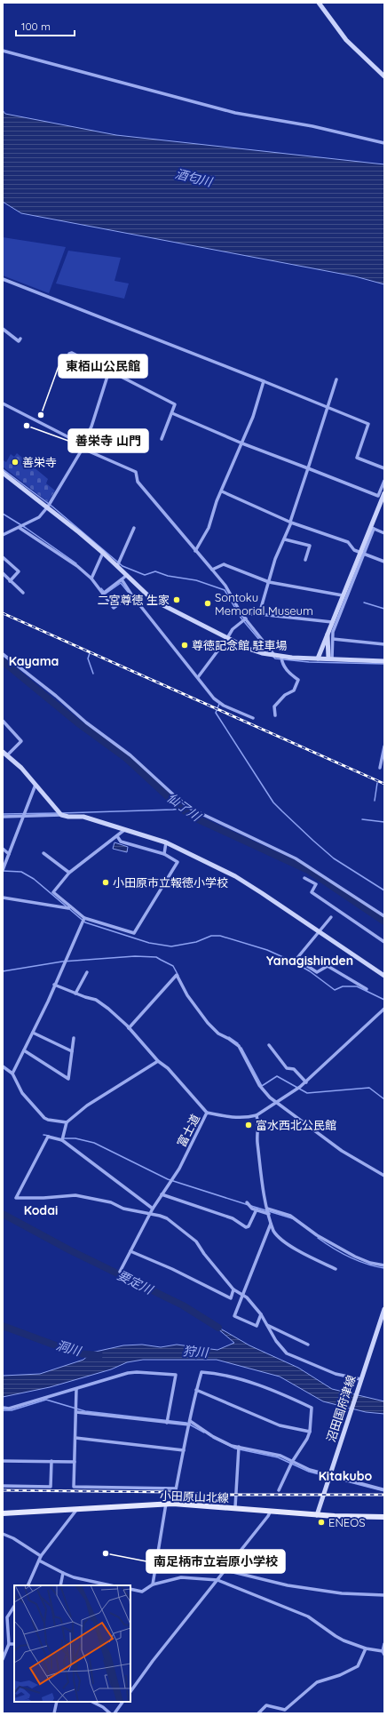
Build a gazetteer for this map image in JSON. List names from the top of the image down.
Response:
{
  "streets": {
    "main road": ["小田原山北線"],
    "street": ["富士道", "沼田国府津線"]
  },
  "crossings": [
    ["沼田国府津線", "小田原山北線"]
  ],
  "districts": [
    "Kayama",
    "Yanagishinden",
    "Kodai",
    "Kitakubo"
  ],
  "water": [
    "酒匂川",
    "仙了川",
    "要定川",
    "洞川",
    "狩川"
  ],
  "places": [
    "東栢山公民館",
    "善栄寺 山門",
    "善栄寺",
    "二宮尊徳 生家",
    "Sontoku Memorial Museum",
    "尊徳記念館 駐車場",
    "小田原市立報徳小学校",
    "富水西北公民館",
    "ENEOS",
    "南足柄市立岩原小学校"
  ],
  "scale_bar": "100 m"
}
